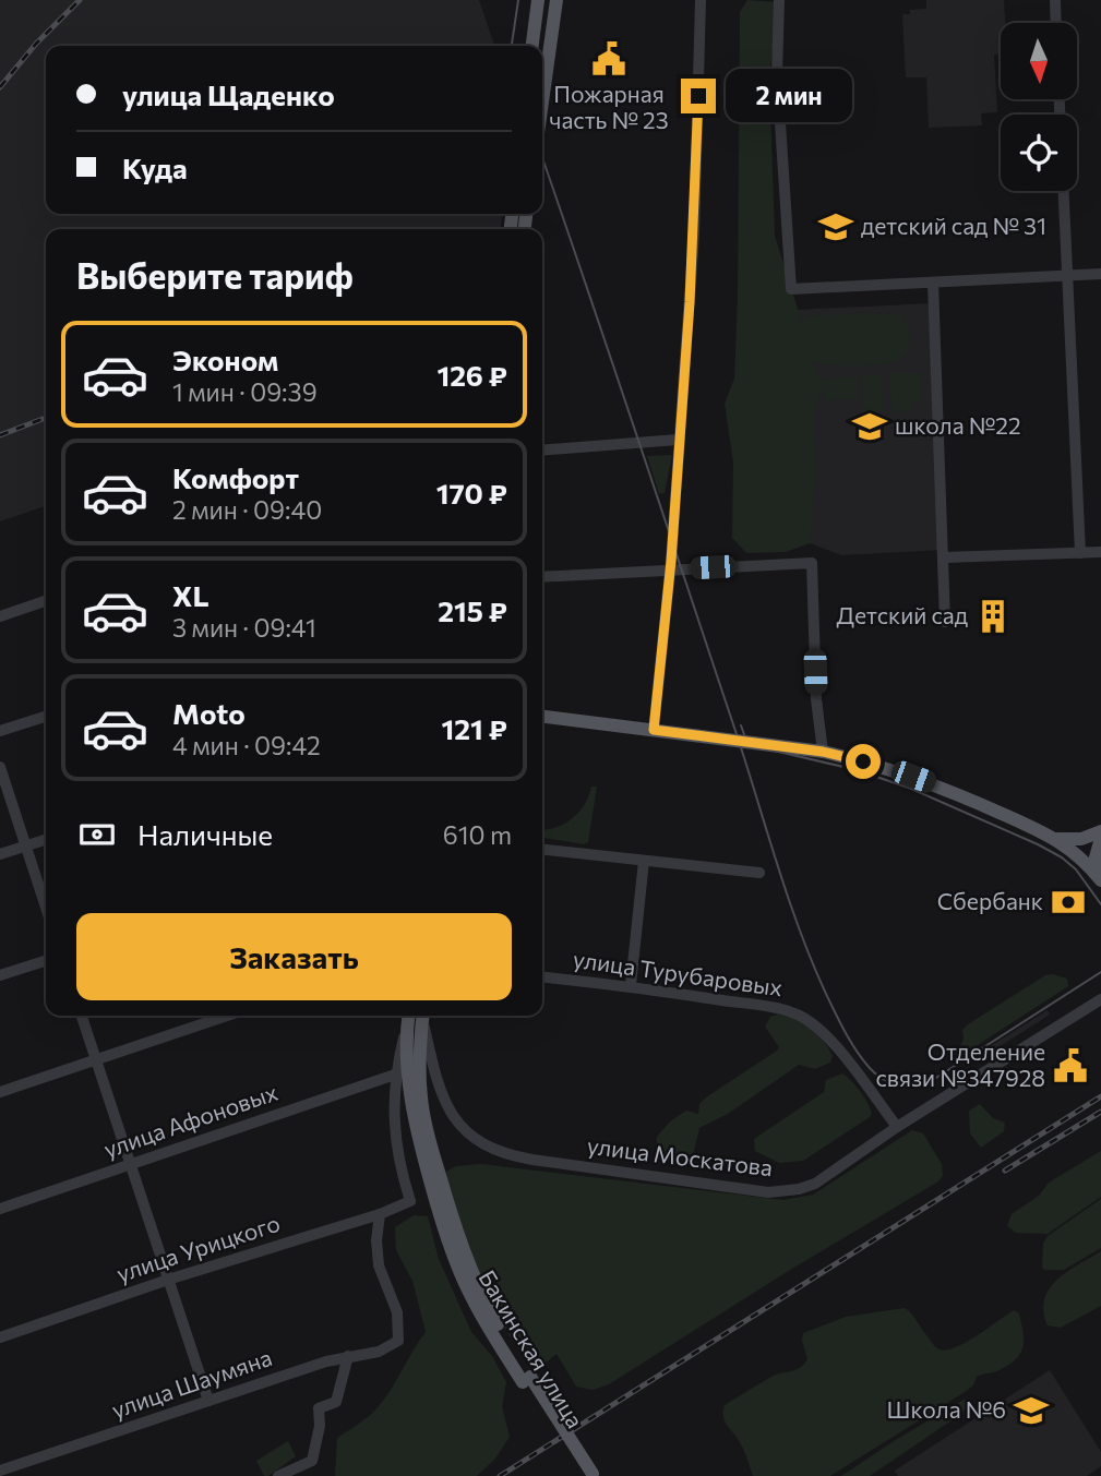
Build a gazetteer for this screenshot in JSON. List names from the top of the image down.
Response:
{
  "streets": {
    "main road": ["Бакинская улица"],
    "street": [
      "улица Турубаровых",
      "улица Афоновых",
      "улица Москатова",
      "улица Урицкого",
      "улица Шаумяна"
    ]
  },
  "crossings": [
    ["улица Турубаровых", "улица Москатова"],
    ["улица Афоновых", "улица Урицкого"],
    ["улица Урицкого", "улица Шаумяна"]
  ],
  "places": {
    "public building": ["Пожарная часть № 23", "Отделение связи №347928"],
    "school or university": ["детский сад № 31", "школа №22", "Школа №6"],
    "building": ["Детский сад"],
    "bank": ["Сбербанк"]
  },
  "north": "bottom",
  "page": {
    "banner": ["улица Щаденко", "Куда"],
    "bubble": "2 мин",
    "heading": "Выберите тариф",
    "list": [
      {
        "name": "Эконом",
        "note": "1 мин · 09:39",
        "value": "126 ₽"
      },
      {
        "name": "Комфорт",
        "note": "2 мин · 09:40",
        "value": "170 ₽"
      },
      {
        "name": "XL",
        "note": "3 мин · 09:41",
        "value": "215 ₽"
      },
      {
        "name": "Moto",
        "note": "4 мин · 09:42",
        "value": "121 ₽"
      }
    ],
    "pay": ["Наличные", "610 m"],
    "buttons": "Заказать"
  }
}
